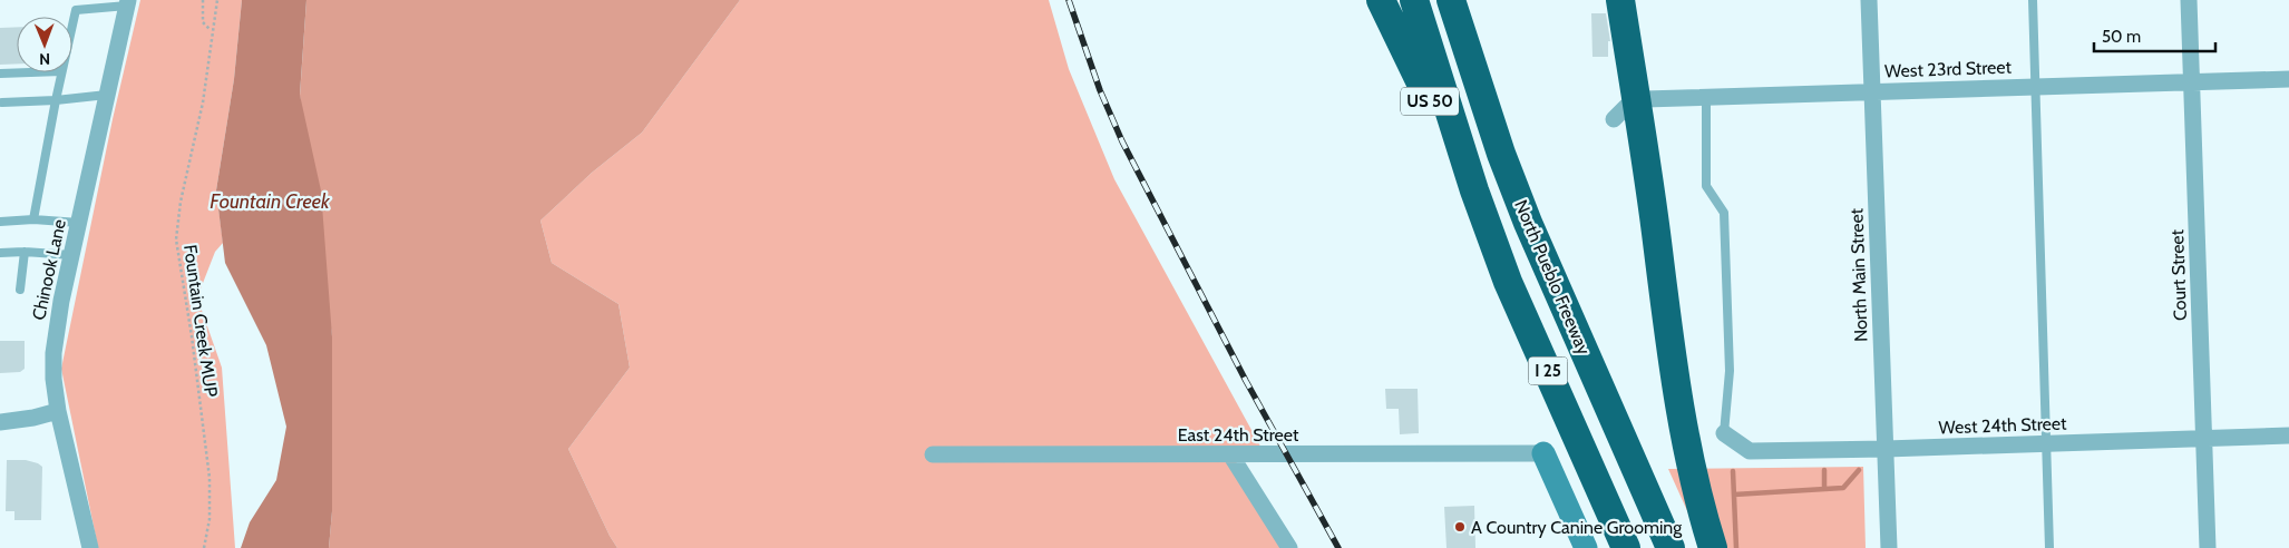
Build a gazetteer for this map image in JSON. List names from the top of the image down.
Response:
{
  "streets": {
    "highway": ["US 50", "North Pueblo Freeway", "I 25"],
    "street": [
      "West 23rd Street",
      "Chinook Lane",
      "North Main Street",
      "Court Street",
      "West 24th Street",
      "East 24th Street"
    ],
    "path": ["Fountain Creek MUP"]
  },
  "crossings": [
    ["West 23rd Street", "North Main Street"],
    ["West 23rd Street", "Court Street"],
    ["US 50", "I 25"],
    ["North Main Street", "West 24th Street"],
    ["Court Street", "West 24th Street"]
  ],
  "water": ["Fountain Creek"],
  "places": ["A Country Canine Grooming"],
  "scale_bar": "50 m",
  "north": "bottom"
}
